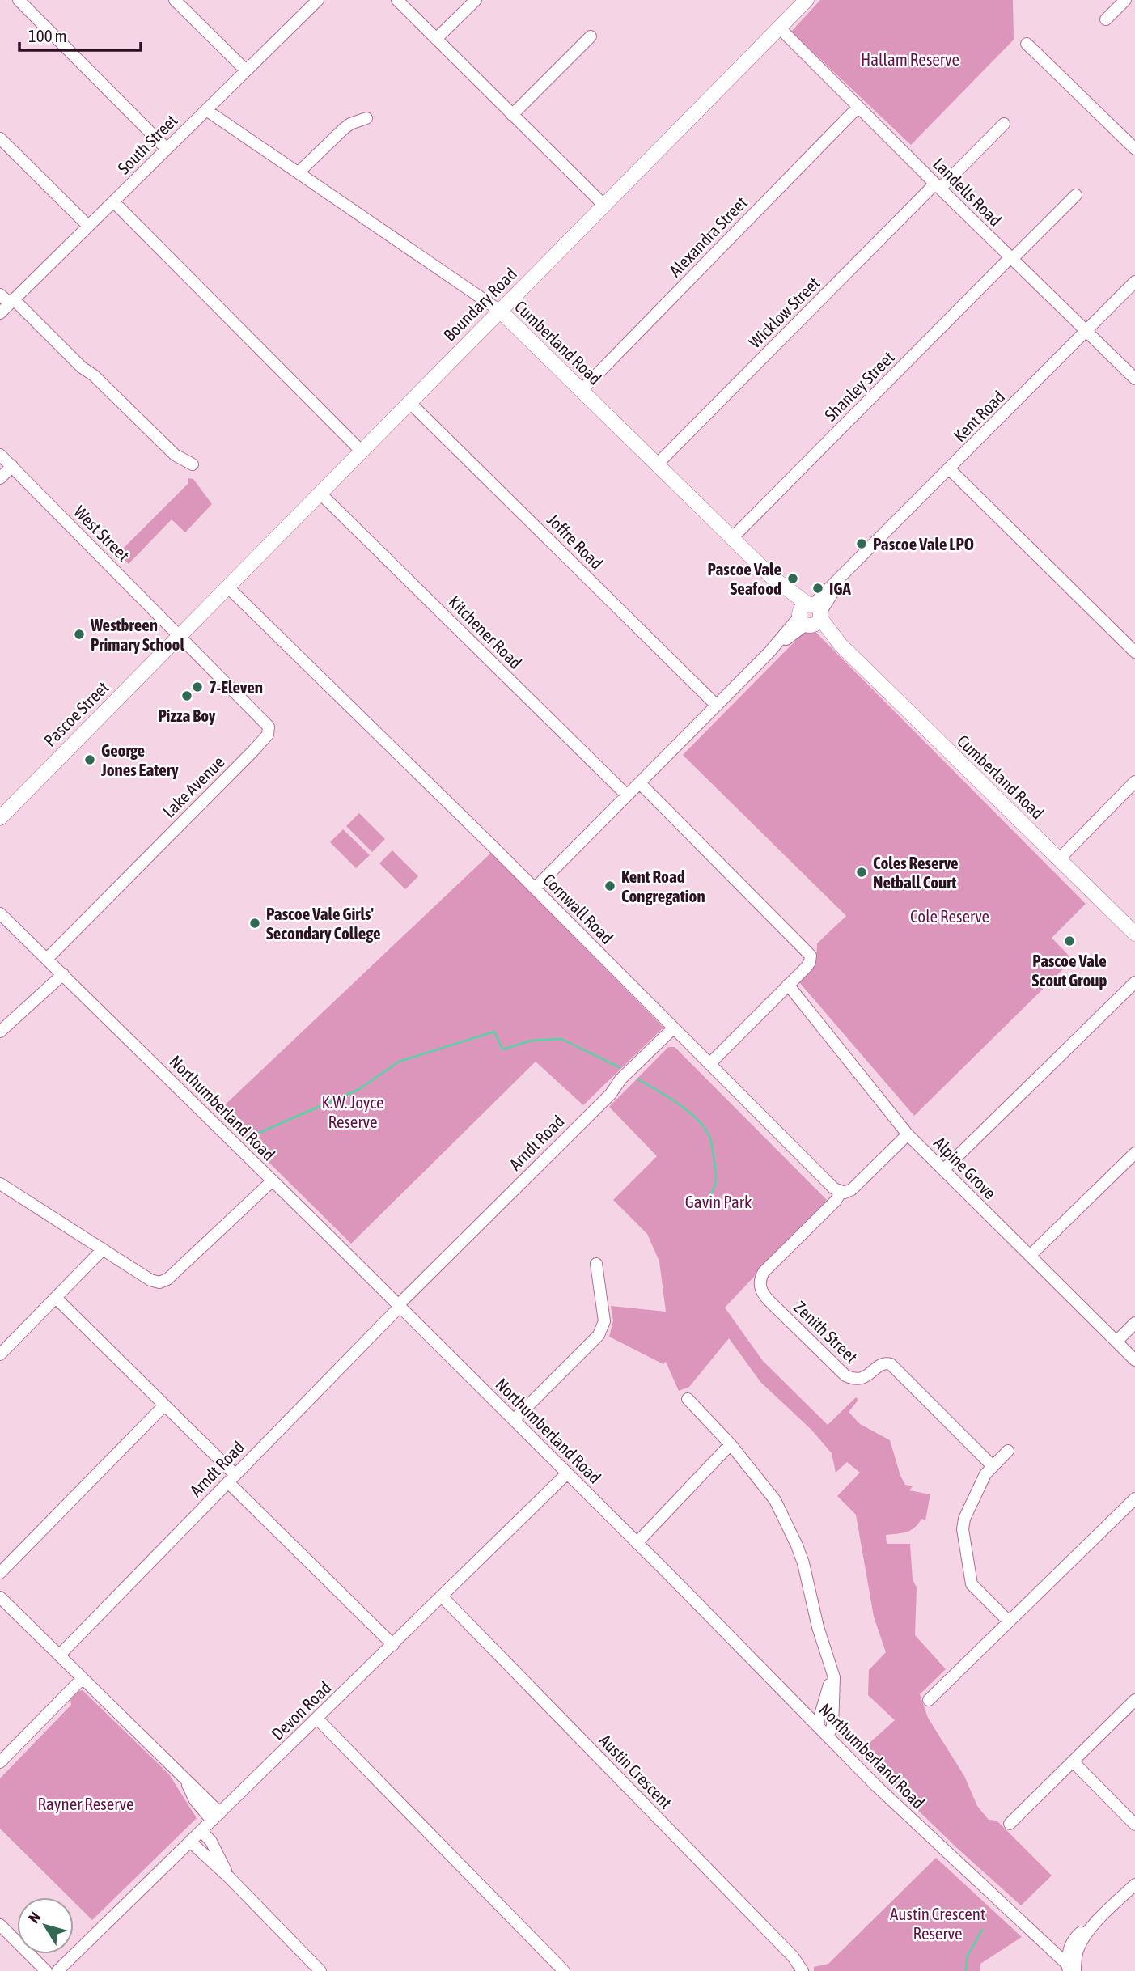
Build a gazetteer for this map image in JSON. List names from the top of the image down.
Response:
{
  "streets": {
    "main road": ["Boundary Road", "Cumberland Road", "Pascoe Street"],
    "street": [
      "South Street",
      "Landells Road",
      "Alexandra Street",
      "Wicklow Street",
      "Shanley Street",
      "Kent Road",
      "West Street",
      "Joffre Road",
      "Kitchener Road",
      "Lake Avenue",
      "Cornwall Road",
      "Northumberland Road",
      "Arndt Road",
      "Alpine Grove",
      "Zenith Street",
      "Devon Road",
      "Austin Crescent"
    ]
  },
  "crossings": [
    ["South Street", "Cumberland Road"],
    ["Landells Road", "Alexandra Street"],
    ["Landells Road", "Boundary Road"],
    ["Landells Road", "Wicklow Street"],
    ["Landells Road", "Shanley Street"],
    ["Landells Road", "Kent Road"],
    ["Alexandra Street", "Cumberland Road"],
    ["Boundary Road", "Cumberland Road"],
    ["Boundary Road", "West Street"],
    ["Boundary Road", "Joffre Road"],
    ["Boundary Road", "Kitchener Road"],
    ["Boundary Road", "Pascoe Street"],
    ["Boundary Road", "Lake Avenue"],
    ["Boundary Road", "Cornwall Road"],
    ["Wicklow Street", "Cumberland Road"],
    ["Cumberland Road", "Shanley Street"],
    ["Cumberland Road", "Kent Road"],
    ["Kent Road", "Joffre Road"],
    ["Kent Road", "Kitchener Road"],
    ["Kent Road", "Cornwall Road"],
    ["West Street", "Pascoe Street"],
    ["West Street", "Lake Avenue"],
    ["Pascoe Street", "Lake Avenue"],
    ["Lake Avenue", "Northumberland Road"],
    ["Cornwall Road", "Arndt Road"],
    ["Cornwall Road", "Zenith Street"],
    ["Northumberland Road", "Arndt Road"],
    ["Northumberland Road", "Devon Road"],
    ["Devon Road", "Austin Crescent"]
  ],
  "parks": [
    "Hallam Reserve",
    "Cole Reserve",
    "K.W. Joyce Reserve",
    "Gavin Park",
    "Rayner Reserve",
    "Austin Crescent Reserve"
  ],
  "places": [
    "Pascoe Vale LPO",
    "Pascoe Vale Seafood",
    "IGA",
    "Westbreen Primary School",
    "7-Eleven",
    "Pizza Boy",
    "George Jones Eatery",
    "Coles Reserve Netball Court",
    "Kent Road Congregation",
    "Pascoe Vale Girls' Secondary College",
    "Pascoe Vale Scout Group"
  ],
  "scale_bar": "100 m",
  "north": "top left"
}
